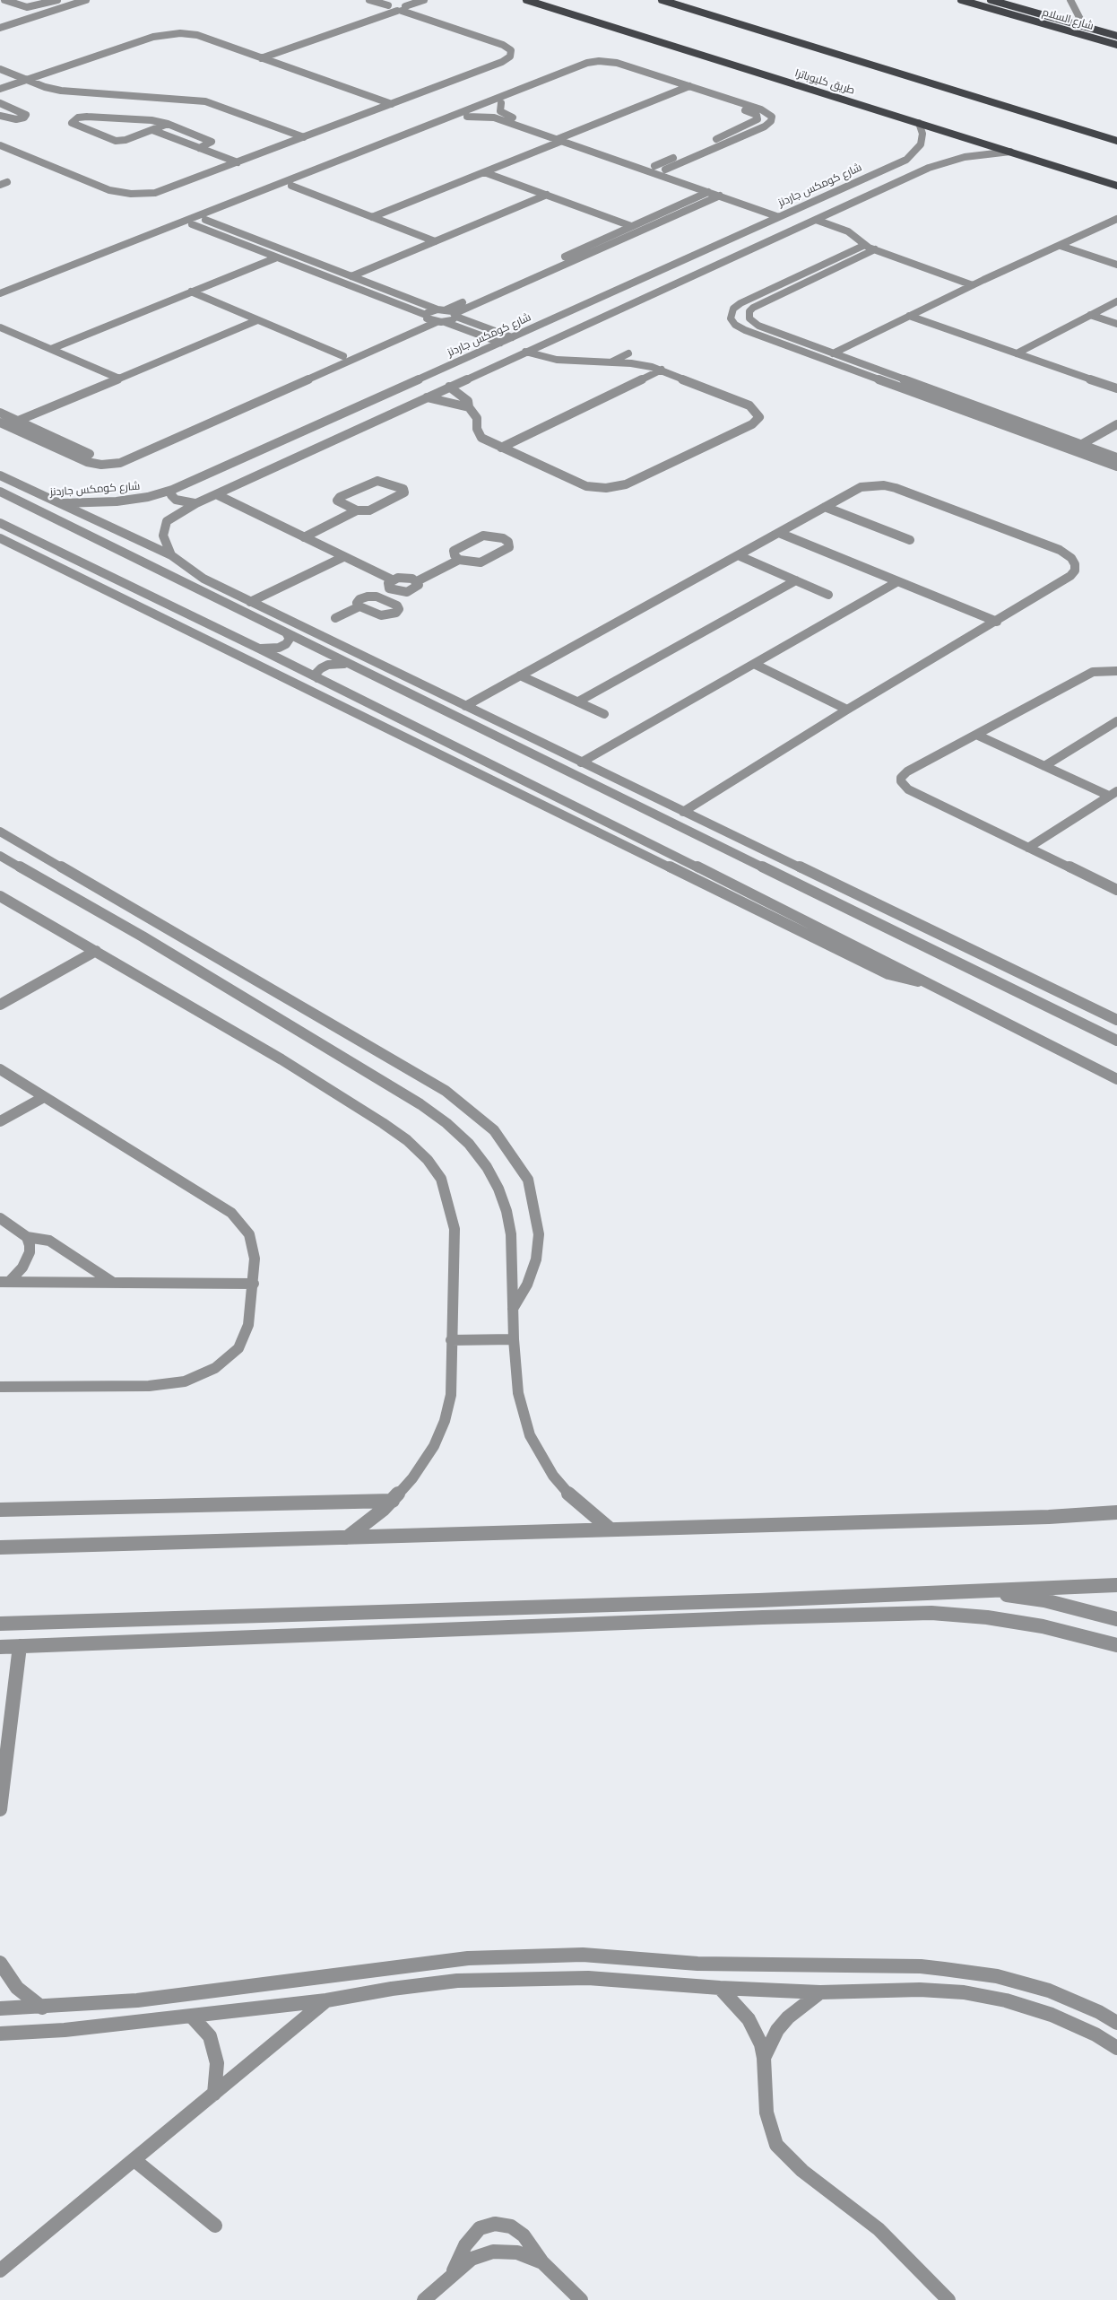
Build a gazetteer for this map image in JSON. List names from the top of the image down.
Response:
{
  "streets": {
    "main road": ["شارع السلام", "طريق كليوباترا"],
    "street": ["شارع كومكس جاردنز"]
  },
  "crossings": [
    ["طريق كليوباترا", "شارع كومكس جاردنز"]
  ]
}
